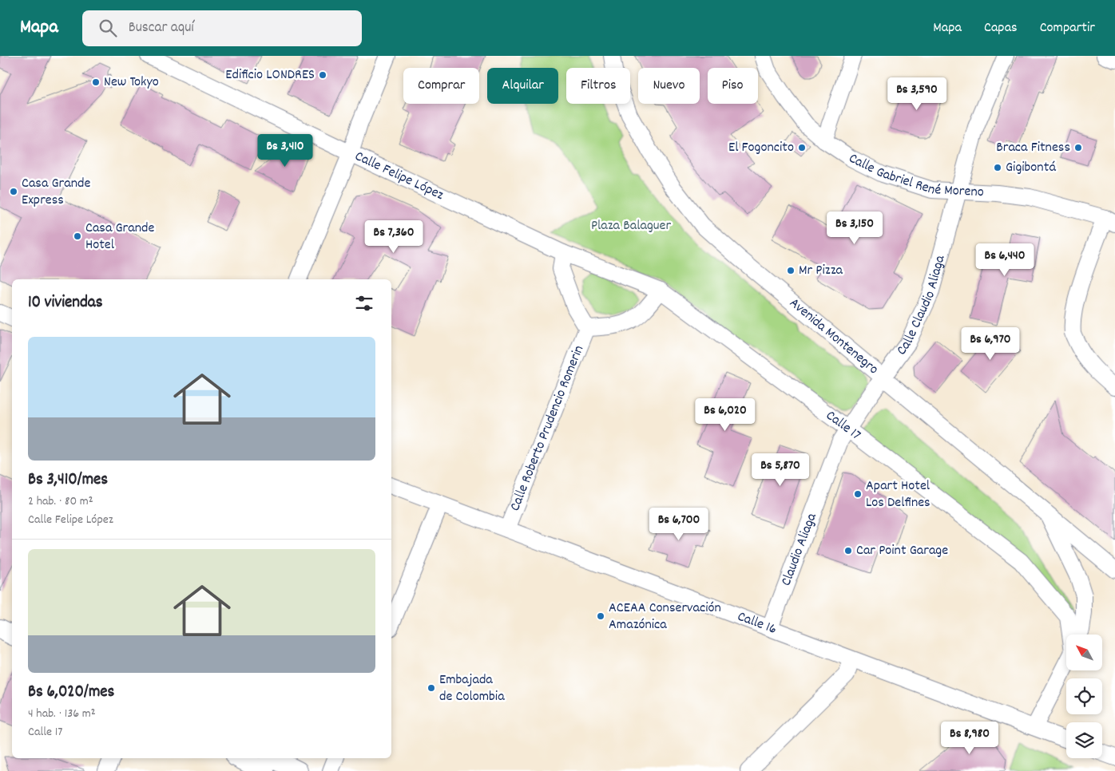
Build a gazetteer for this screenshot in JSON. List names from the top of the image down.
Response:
{
  "streets": {
    "street": [
      "Calle Gabriel René Moreno",
      "Calle Felipe López",
      "Calle Claudio Aliaga",
      "Avenida Montenegro",
      "Calle 17",
      "Calle Roberto Prudencio Romerin",
      "Claudio Aliaga",
      "Calle 16"
    ]
  },
  "crossings": [
    ["Calle Gabriel René Moreno", "Calle Claudio Aliaga"],
    ["Calle Felipe López", "Calle 17"],
    ["Calle Felipe López", "Calle Roberto Prudencio Romerin"],
    ["Calle Claudio Aliaga", "Avenida Montenegro"],
    ["Calle Claudio Aliaga", "Calle 17"],
    ["Calle Claudio Aliaga", "Claudio Aliaga"],
    ["Calle 17", "Calle Roberto Prudencio Romerin"],
    ["Calle 17", "Claudio Aliaga"],
    ["Calle Roberto Prudencio Romerin", "Calle 16"],
    ["Claudio Aliaga", "Calle 16"]
  ],
  "parks": ["Plaza Balaguer"],
  "places": [
    "Edificio LONDRES",
    "New Tokyo",
    "El Fogoncito",
    "Braca Fitness",
    "Gigibontá",
    "Casa Grande Express",
    "Casa Grande Hotel",
    "Mr Pizza",
    "Apart Hotel Los Delfines",
    "Car Point Garage",
    "ACEAA Conservación Amazónica",
    "Embajada de Colombia"
  ],
  "north": "top left",
  "page": {
    "header": "Mapa",
    "search": "Buscar aquí",
    "nav": ["Mapa", "Capas", "Compartir"],
    "chip": [
      "Comprar",
      "Alquilar",
      "Filtros",
      "Nuevo",
      "Piso"
    ],
    "price": [
      "Bs 3,590",
      "Bs 3,410",
      "Bs 3,150",
      "Bs 7,360",
      "Bs 6,440",
      "Bs 6,970",
      "Bs 6,020",
      "Bs 5,870",
      "Bs 6,700",
      "Bs 8,980"
    ],
    "heading": "10 viviendas",
    "list": [
      {
        "name": "Bs 3,410/mes",
        "note": "2 hab. · 80 m² · Calle Felipe López"
      },
      {
        "name": "Bs 6,020/mes",
        "note": "4 hab. · 136 m² · Calle 17"
      }
    ]
  }
}
